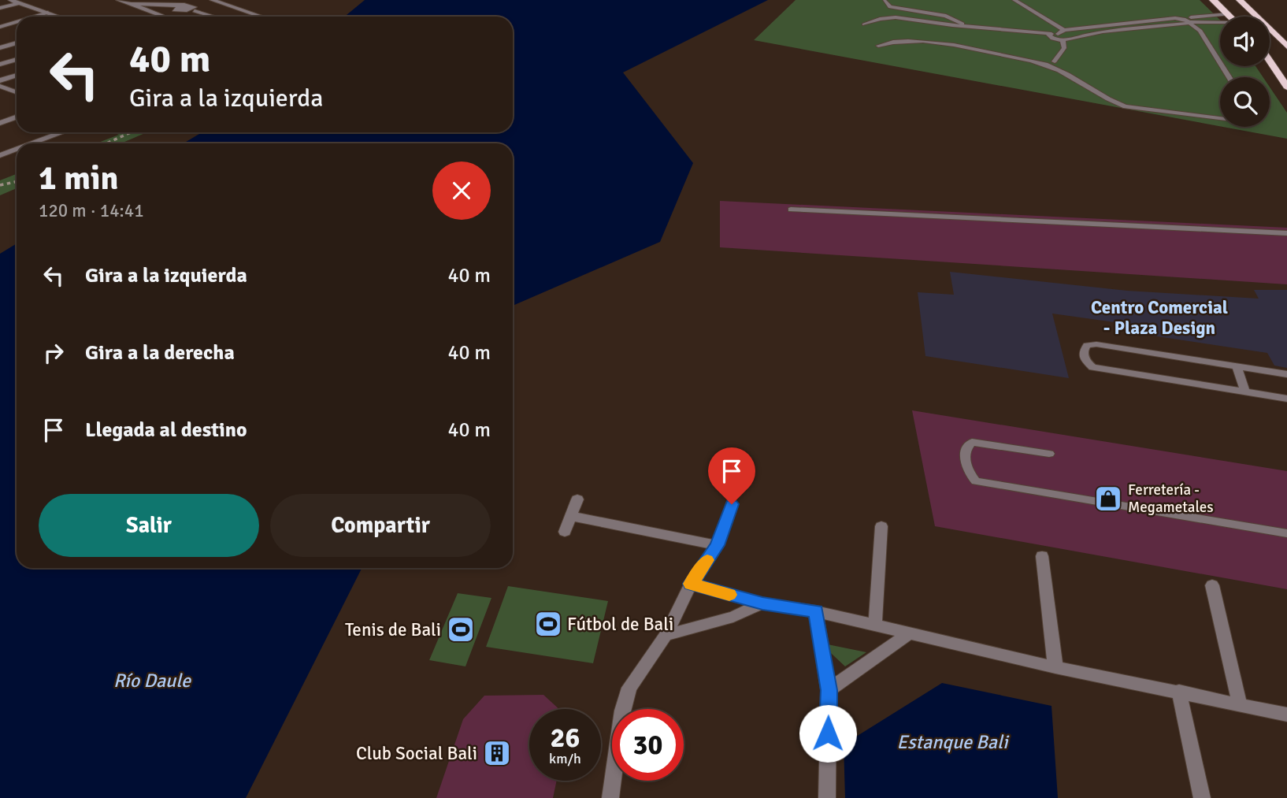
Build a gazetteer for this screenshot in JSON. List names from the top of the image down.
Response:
{
  "districts": ["Centro Comercial - Plaza Design"],
  "water": ["Río Daule", "Estanque Bali"],
  "places": {
    "shop": ["Ferretería - Megametales"],
    "sports": ["Fútbol de Bali", "Tenis de Bali"],
    "building": ["Club Social Bali"]
  },
  "page": {
    "turn": ["40 m", "Gira a la izquierda"],
    "heading": ["1 min", "120 m · 14:41"],
    "list": [
      {
        "name": "Gira a la izquierda",
        "value": "40 m"
      },
      {
        "name": "Gira a la derecha",
        "value": "40 m"
      },
      {
        "name": "Llegada al destino",
        "value": "40 m"
      }
    ],
    "buttons": ["Salir", "Compartir"],
    "speed": "26 km/h",
    "limit": "30"
  }
}
